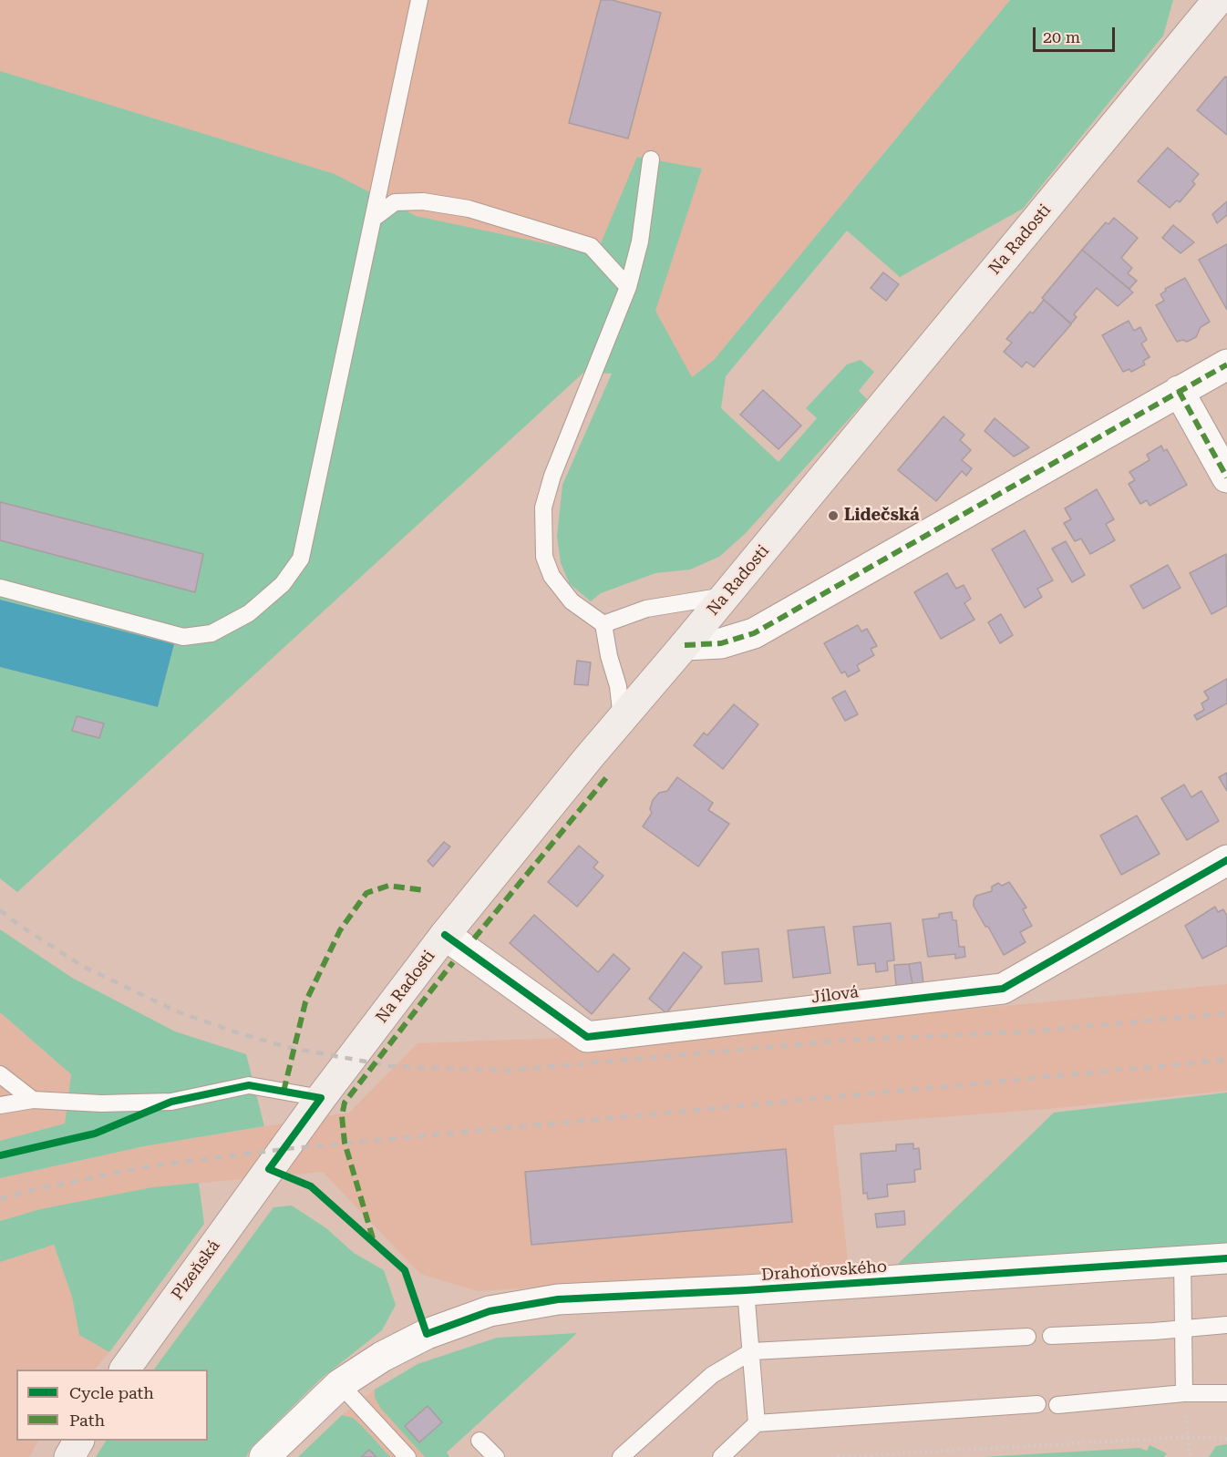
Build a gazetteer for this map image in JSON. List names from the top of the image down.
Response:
{
  "streets": {
    "main road": ["Na Radosti", "Plzeňská"],
    "street": ["Jílová", "Drahoňovského"]
  },
  "crossings": [
    ["Na Radosti", "Jílová"],
    ["Na Radosti", "Plzeňská"]
  ],
  "places": ["Lidečská"],
  "legend": ["Cycle path", "Path"],
  "scale_bar": "20 m"
}
